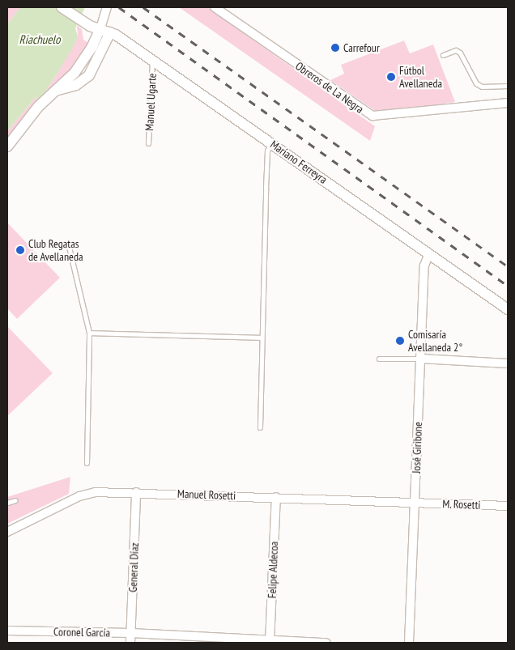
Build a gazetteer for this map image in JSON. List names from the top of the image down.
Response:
{
  "streets": {
    "street": [
      "Obreros de La Negra",
      "Mariano Ferreyra",
      "José Giribone",
      "Manuel Rosetti",
      "M. Rosetti",
      "General Díaz",
      "Felipe Aldecoa",
      "Coronel García"
    ],
    "lane": ["Manuel Ugarte"]
  },
  "crossings": [
    ["Manuel Ugarte", "Mariano Ferreyra"],
    ["Mariano Ferreyra", "José Giribone"],
    ["José Giribone", "Manuel Rosetti"],
    ["José Giribone", "M. Rosetti"],
    ["Manuel Rosetti", "M. Rosetti"],
    ["Manuel Rosetti", "General Díaz"],
    ["Manuel Rosetti", "Felipe Aldecoa"],
    ["General Díaz", "Coronel García"],
    ["Felipe Aldecoa", "Coronel García"]
  ],
  "water": ["Riachuelo"],
  "places": [
    "Carrefour",
    "Fútbol Avellaneda",
    "Club Regatas de Avellaneda",
    "Comisaría Avellaneda 2°"
  ]
}
